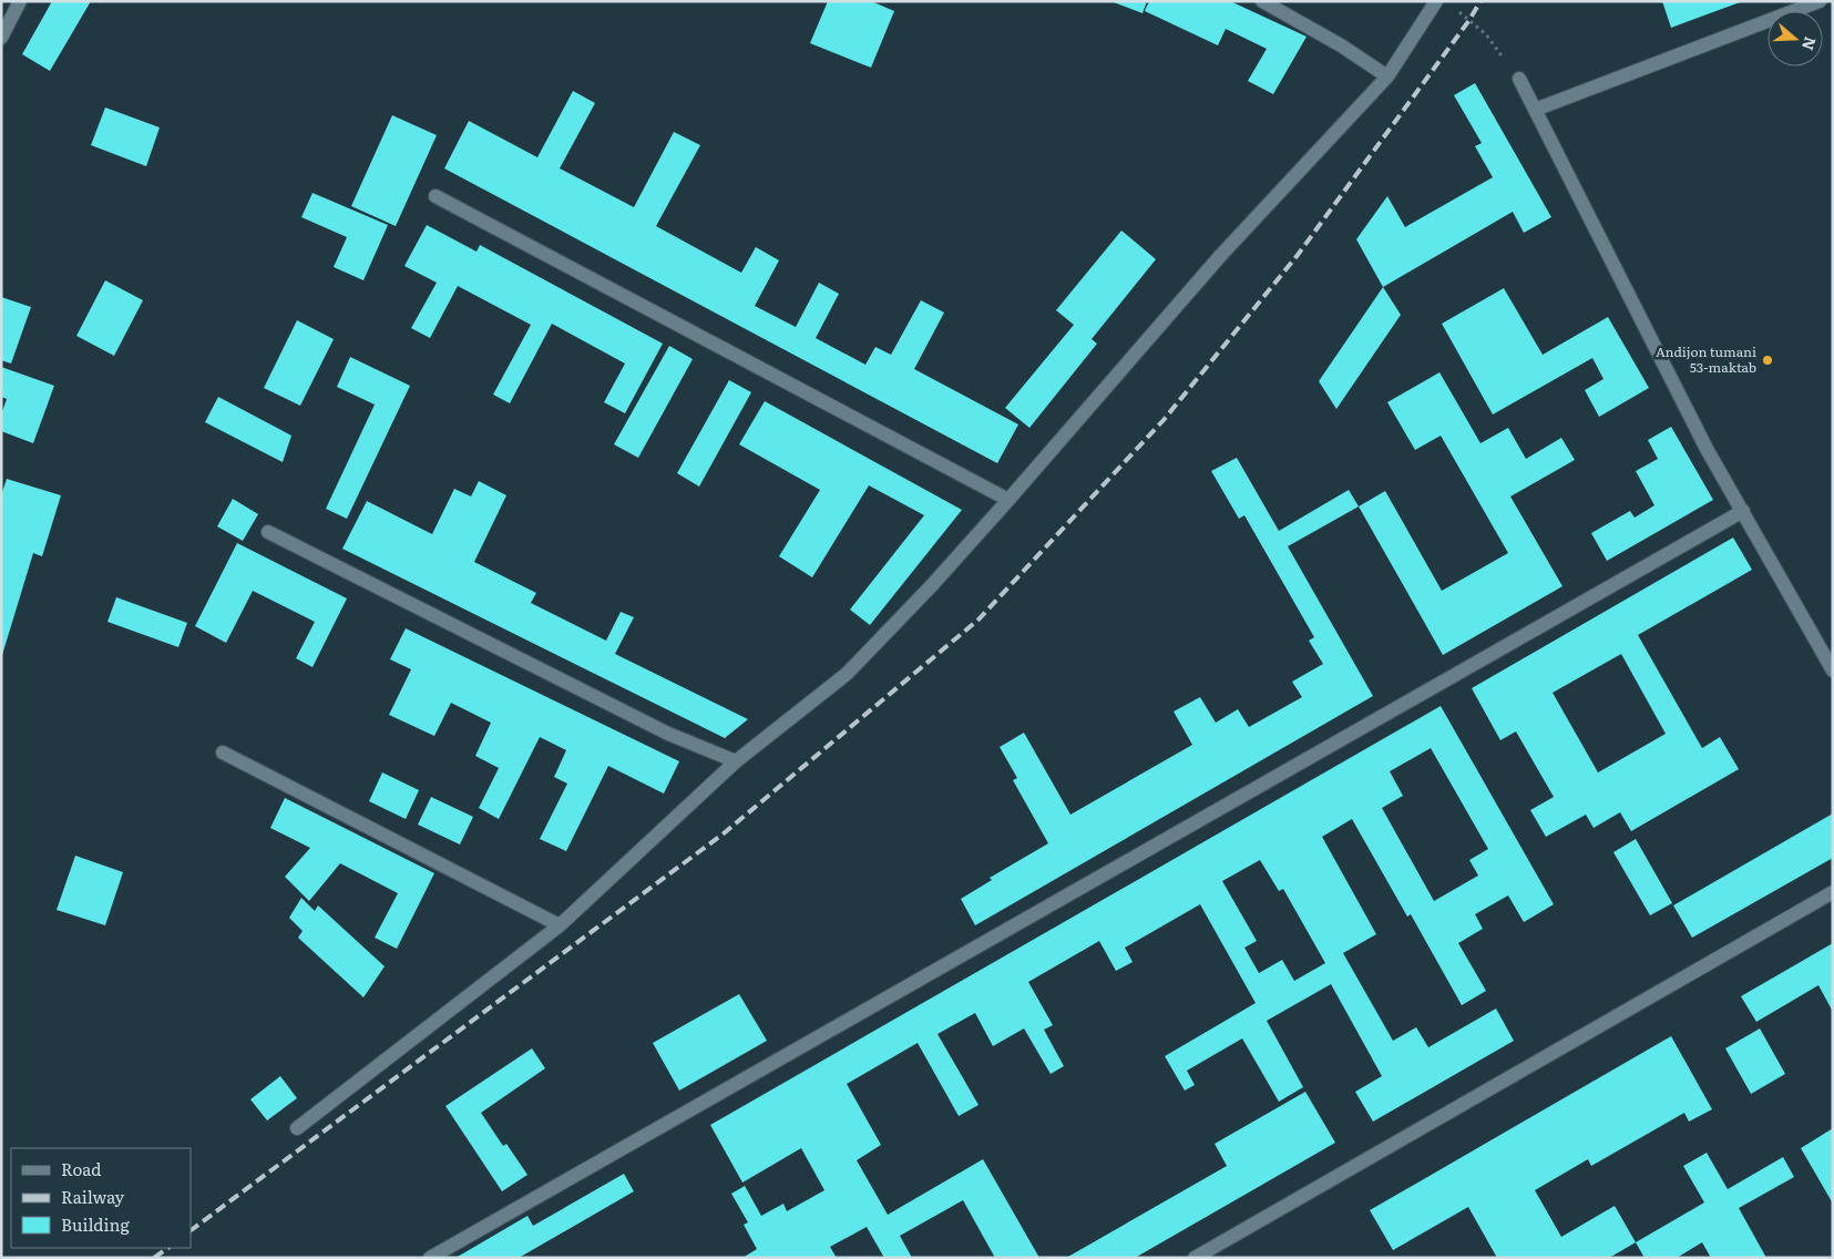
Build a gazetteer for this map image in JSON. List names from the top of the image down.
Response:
{
  "places": ["Andijon tumani 53-maktab"],
  "legend": ["Road", "Railway", "Building"],
  "north": "right"
}
